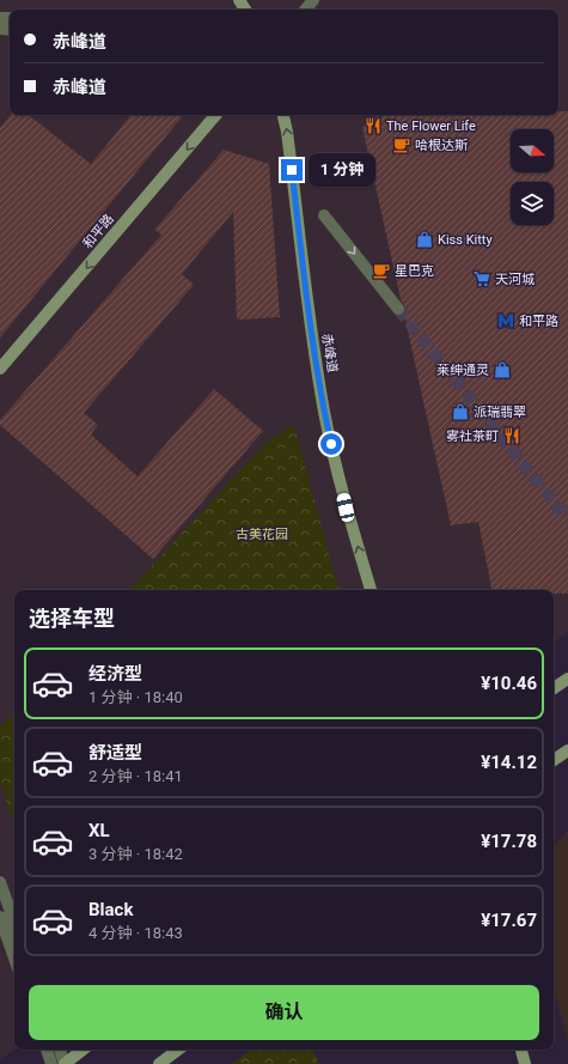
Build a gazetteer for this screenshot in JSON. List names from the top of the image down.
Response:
{
  "streets": {
    "main road": ["和平路", "赤峰道"]
  },
  "one_way": ["和平路", "赤峰道"],
  "parks": ["古美花园"],
  "places": {
    "restaurant": ["The Flower Life", "雾社茶町"],
    "cafe": ["哈根达斯", "星巴克"],
    "shop": ["Kiss Kitty", "莱绅通灵", "派瑞翡翠"],
    "supermarket": ["天河城"],
    "metro station": ["和平路"]
  },
  "north": "right",
  "page": {
    "banner": ["赤峰道", "赤峰道"],
    "bubble": "1 分钟",
    "heading": "选择车型",
    "list": [
      {
        "name": "经济型",
        "note": "1 分钟 · 18:40",
        "value": "¥10.46"
      },
      {
        "name": "舒适型",
        "note": "2 分钟 · 18:41",
        "value": "¥14.12"
      },
      {
        "name": "XL",
        "note": "3 分钟 · 18:42",
        "value": "¥17.78"
      },
      {
        "name": "Black",
        "note": "4 分钟 · 18:43",
        "value": "¥17.67"
      }
    ],
    "buttons": "确认"
  }
}
